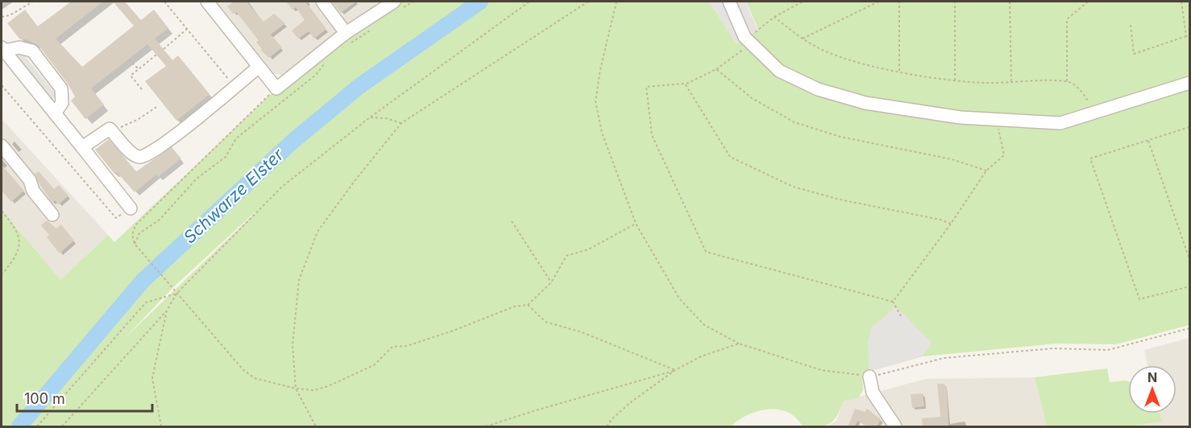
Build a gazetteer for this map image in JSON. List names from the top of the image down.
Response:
{
  "water": ["Schwarze Elster"],
  "scale_bar": "100 m",
  "north": "top"
}
